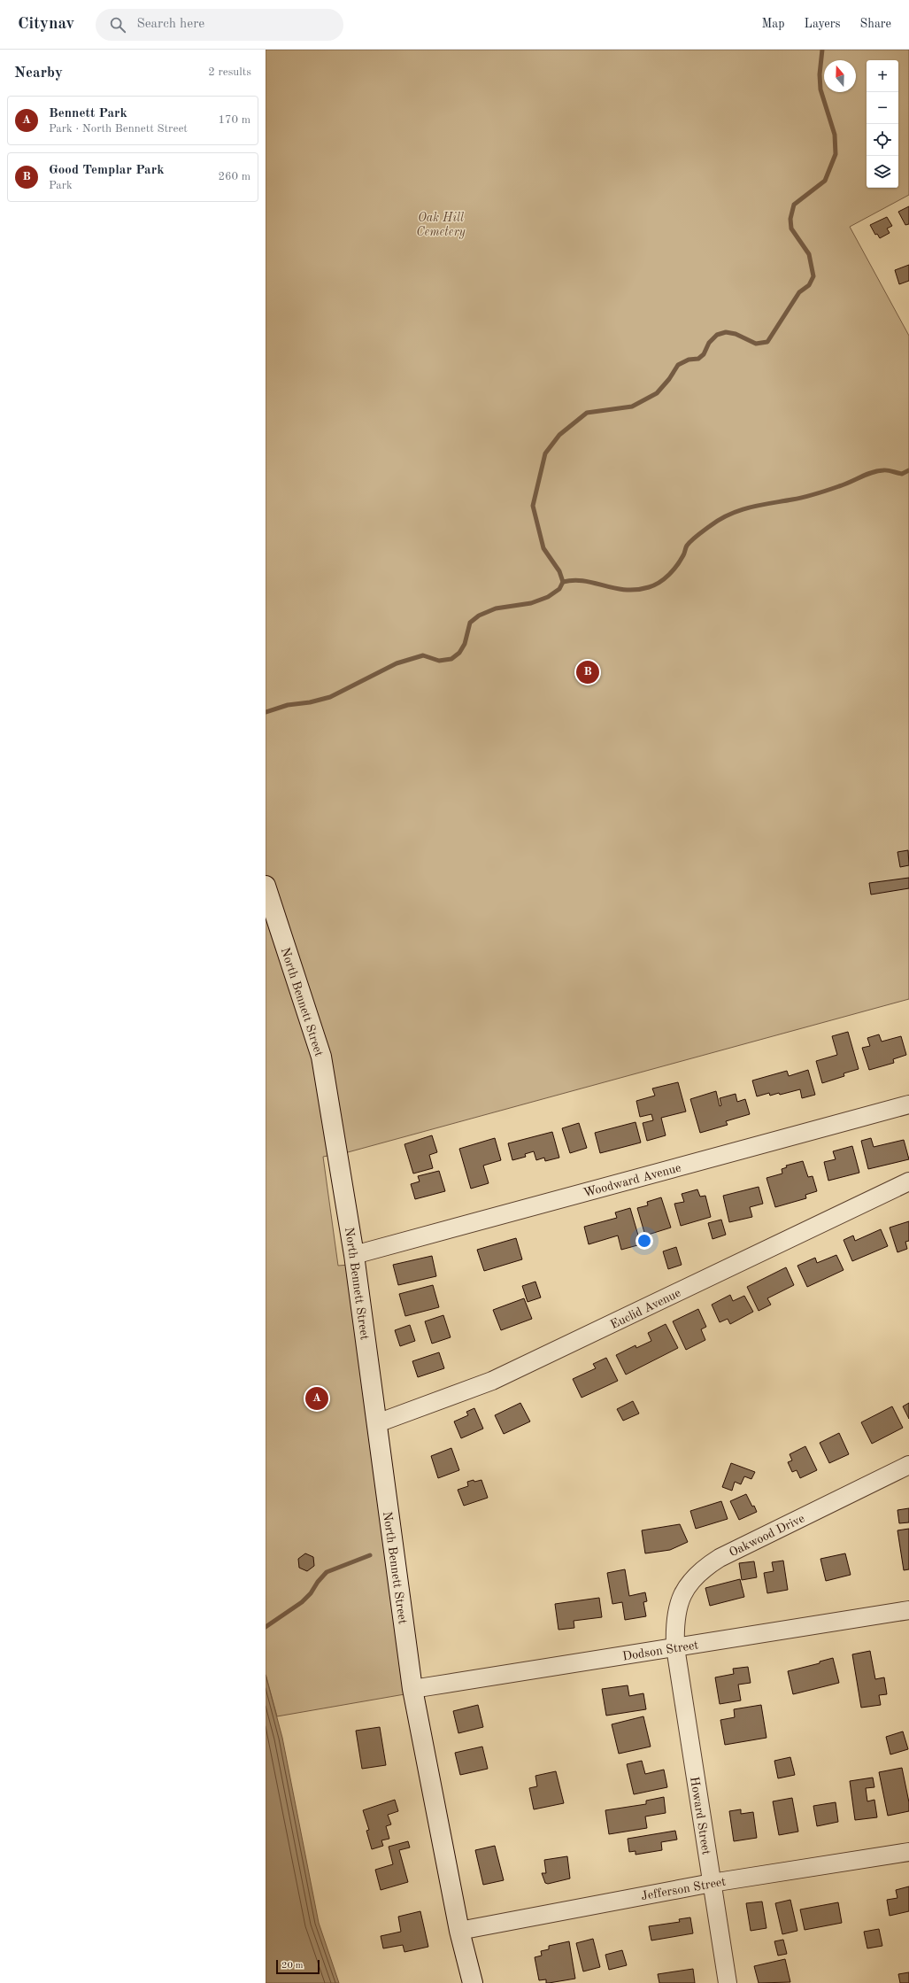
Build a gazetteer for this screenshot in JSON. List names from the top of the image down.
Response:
{
  "streets": {
    "main road": ["North Bennett Street"],
    "street": [
      "Woodward Avenue",
      "Euclid Avenue",
      "Oakwood Drive",
      "Dodson Street",
      "Howard Street",
      "Jefferson Street"
    ]
  },
  "crossings": [
    ["North Bennett Street", "Woodward Avenue"],
    ["North Bennett Street", "Euclid Avenue"],
    ["North Bennett Street", "Dodson Street"],
    ["North Bennett Street", "Jefferson Street"],
    ["Oakwood Drive", "Dodson Street"],
    ["Oakwood Drive", "Howard Street"],
    ["Dodson Street", "Howard Street"],
    ["Howard Street", "Jefferson Street"]
  ],
  "parks": ["Oak Hill Cemetery"],
  "scale_bar": "20 m",
  "north": "top",
  "page": {
    "header": "Citynav",
    "search": "Search here",
    "nav": ["Map", "Layers", "Share"],
    "heading": ["Nearby", "2 results"],
    "map_buttons": ["+", "−"],
    "list": [
      {
        "mark": "A",
        "name": "Bennett Park",
        "note": "Park · North Bennett Street",
        "value": "170 m"
      },
      {
        "mark": "B",
        "name": "Good Templar Park",
        "note": "Park",
        "value": "260 m"
      }
    ],
    "pins": ["B", "A"],
    "scale": "20 m"
  }
}
